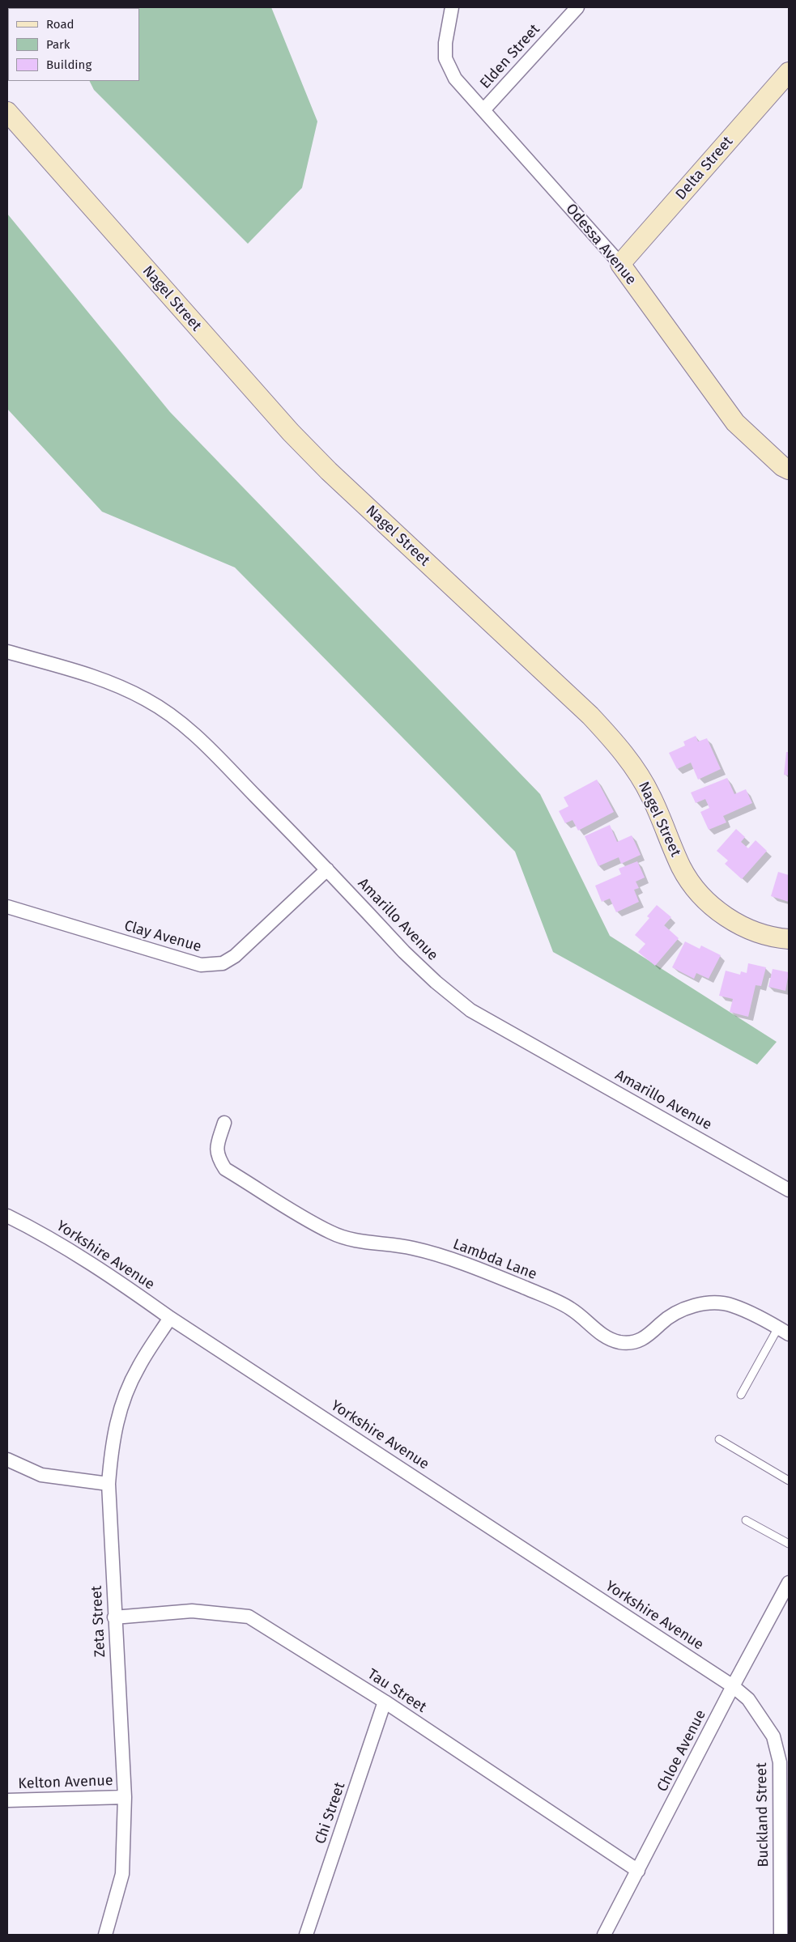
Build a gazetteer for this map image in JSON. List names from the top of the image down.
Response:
{
  "streets": {
    "street": [
      "Elden Street",
      "Delta Street",
      "Odessa Avenue",
      "Nagel Street",
      "Amarillo Avenue",
      "Clay Avenue",
      "Yorkshire Avenue",
      "Lambda Lane",
      "Zeta Street",
      "Tau Street",
      "Chloe Avenue",
      "Kelton Avenue",
      "Chi Street",
      "Buckland Street"
    ]
  },
  "crossings": [
    ["Elden Street", "Odessa Avenue"],
    ["Delta Street", "Odessa Avenue"],
    ["Amarillo Avenue", "Clay Avenue"],
    ["Yorkshire Avenue", "Zeta Street"],
    ["Yorkshire Avenue", "Chloe Avenue"],
    ["Yorkshire Avenue", "Buckland Street"],
    ["Zeta Street", "Tau Street"],
    ["Zeta Street", "Kelton Avenue"],
    ["Tau Street", "Chloe Avenue"],
    ["Tau Street", "Chi Street"],
    ["Chloe Avenue", "Buckland Street"]
  ],
  "legend": ["Road", "Park", "Building"]
}
